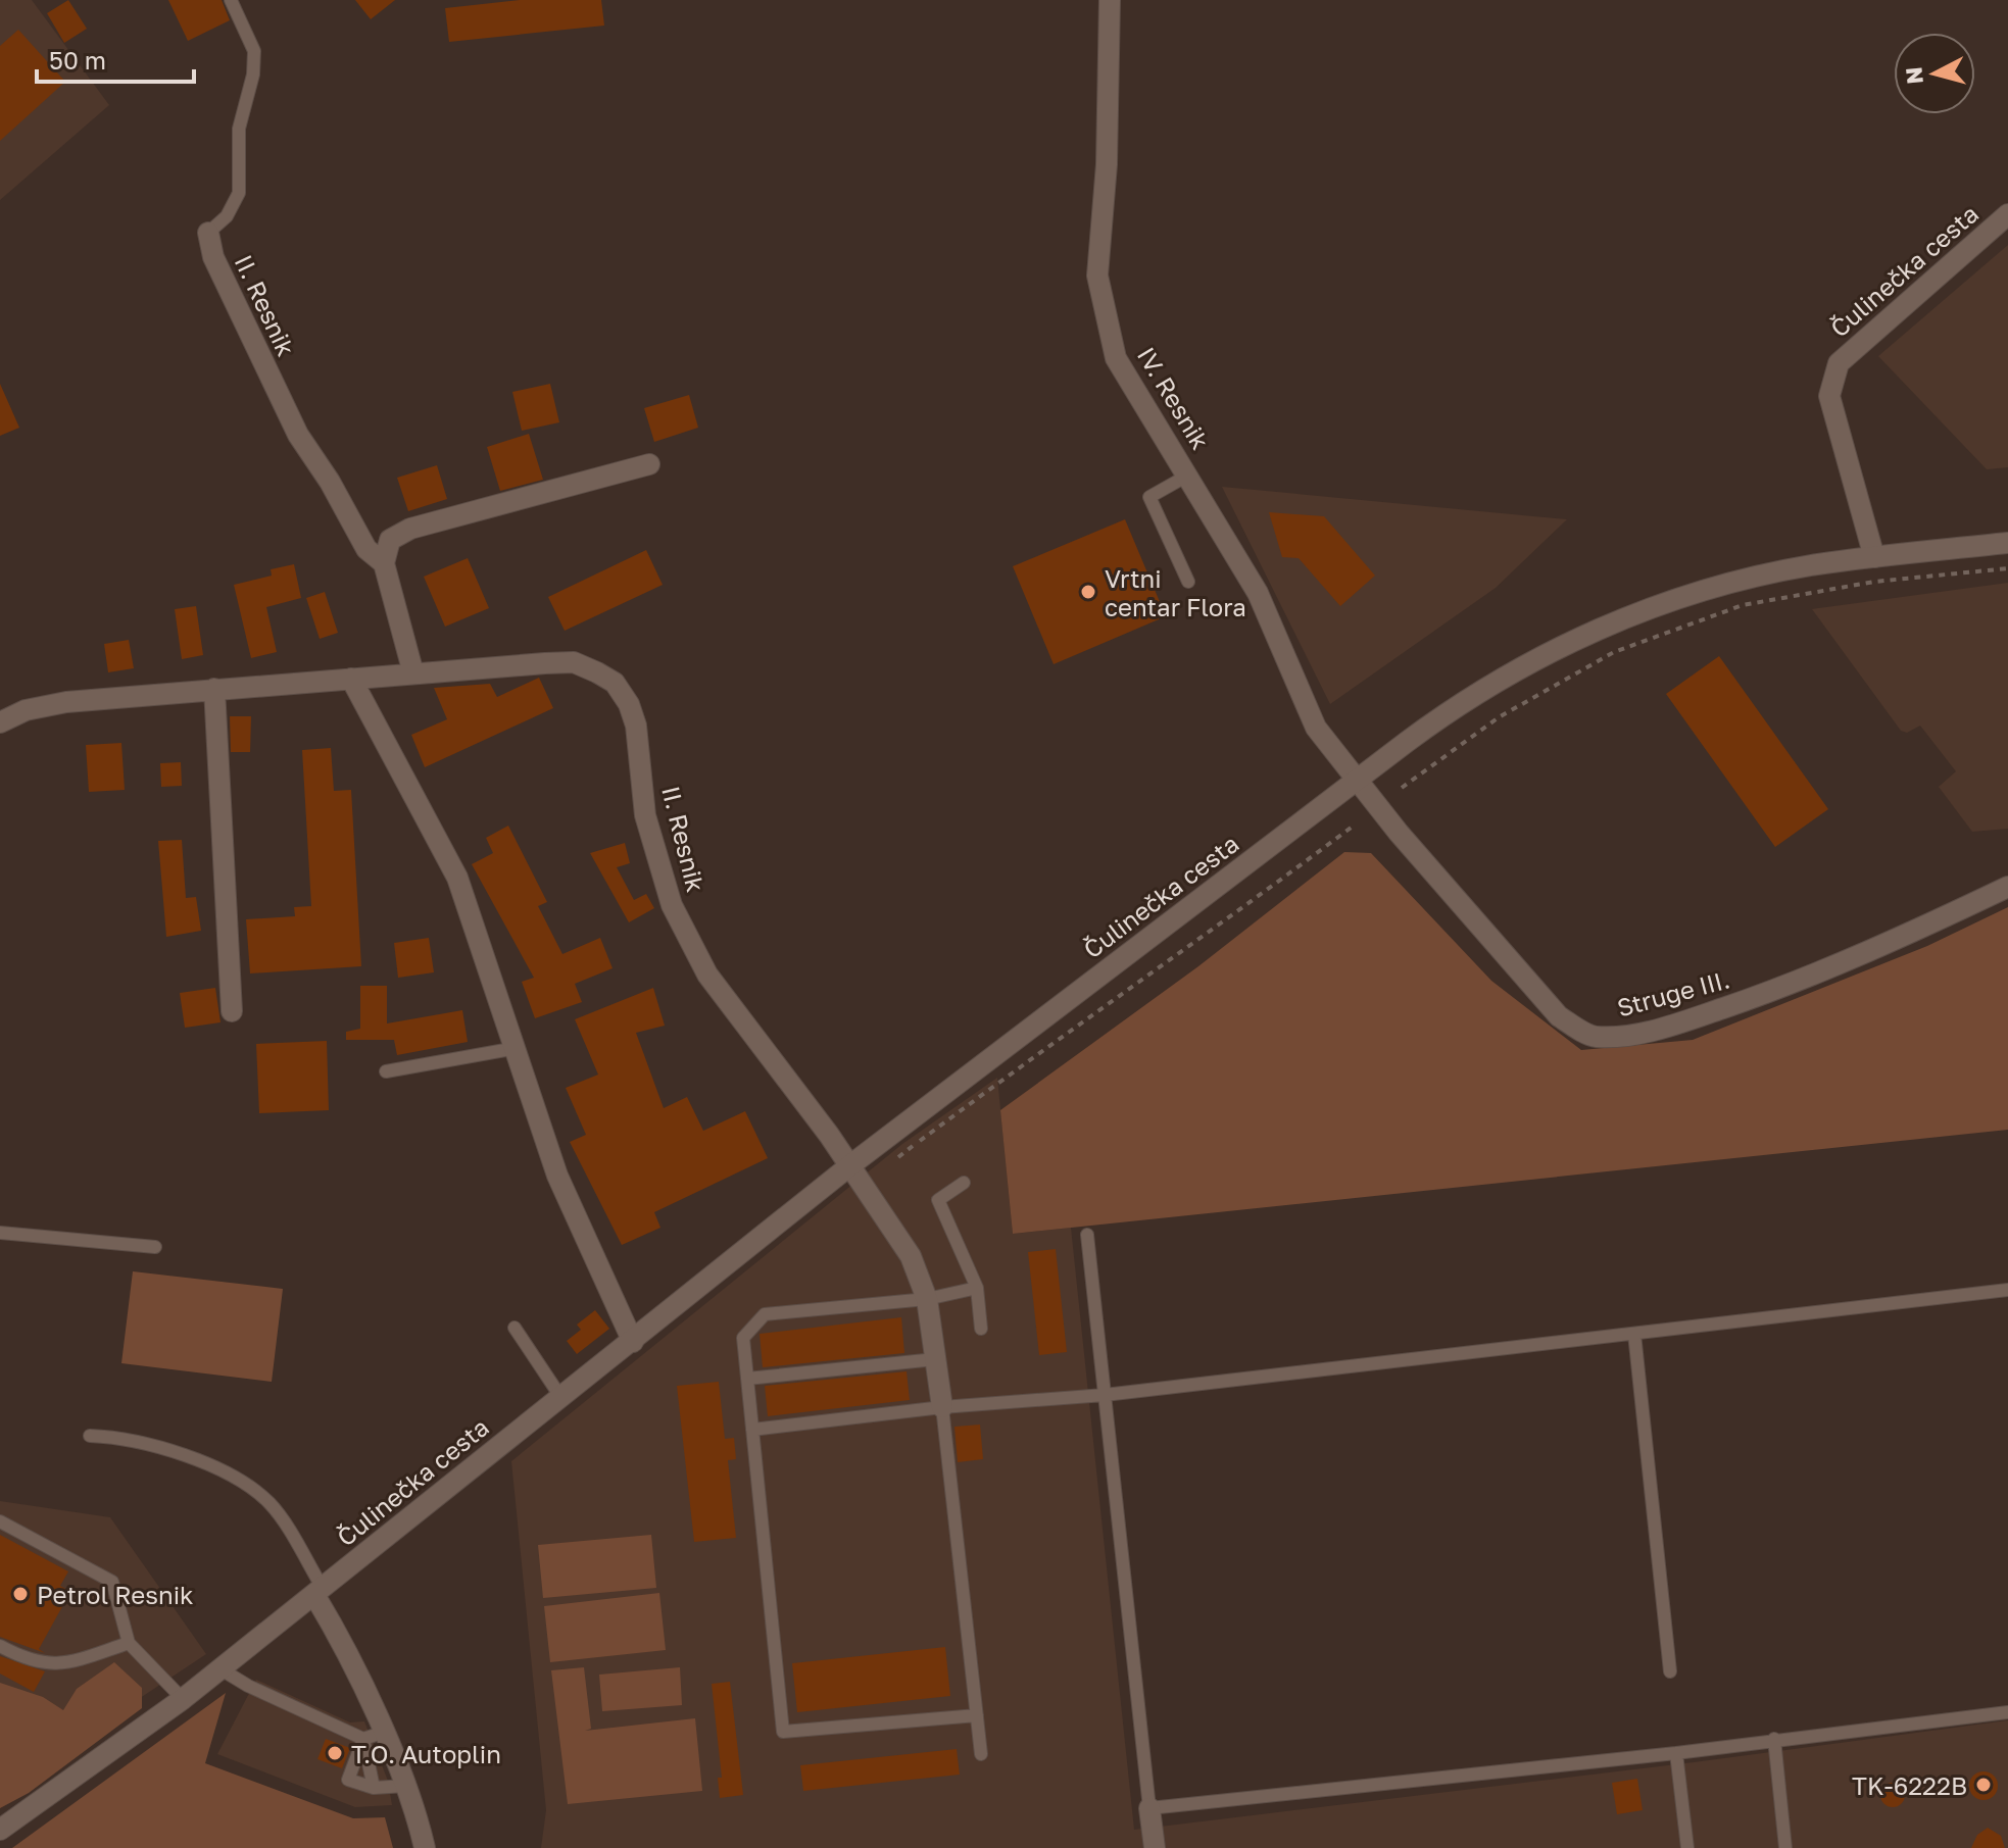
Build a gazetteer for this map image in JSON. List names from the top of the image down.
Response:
{
  "streets": {
    "street": [
      "Čulinečka cesta",
      "II. Resnik",
      "IV. Resnik",
      "Struge III."
    ]
  },
  "crossings": [
    ["Čulinečka cesta", "II. Resnik"],
    ["Čulinečka cesta", "IV. Resnik"],
    ["Čulinečka cesta", "Struge III."],
    ["IV. Resnik", "Struge III."]
  ],
  "places": [
    "Vrtni centar Flora",
    "Petrol Resnik",
    "T.O. Autoplin",
    "TK-6222B"
  ],
  "scale_bar": "50 m",
  "north": "left"
}
